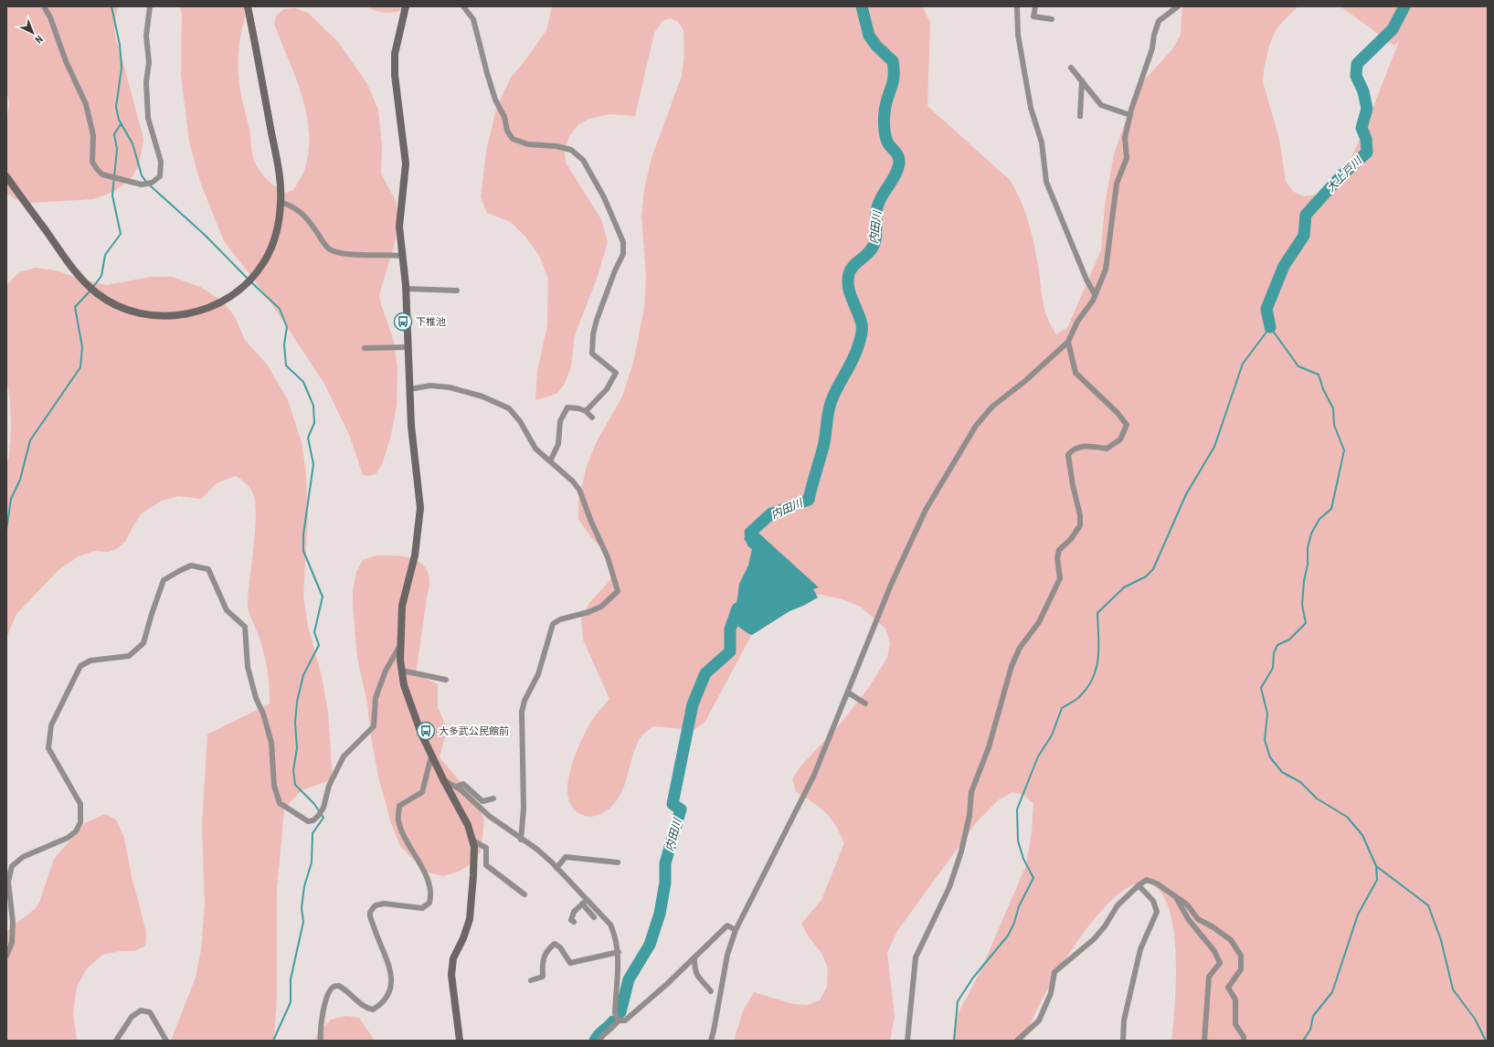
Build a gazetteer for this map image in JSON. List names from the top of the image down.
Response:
{
  "water": ["大上戸川", "内田川"],
  "places": {
    "bus stop": ["下椎池", "大多武公民館前"]
  },
  "north": "bottom right"
}
